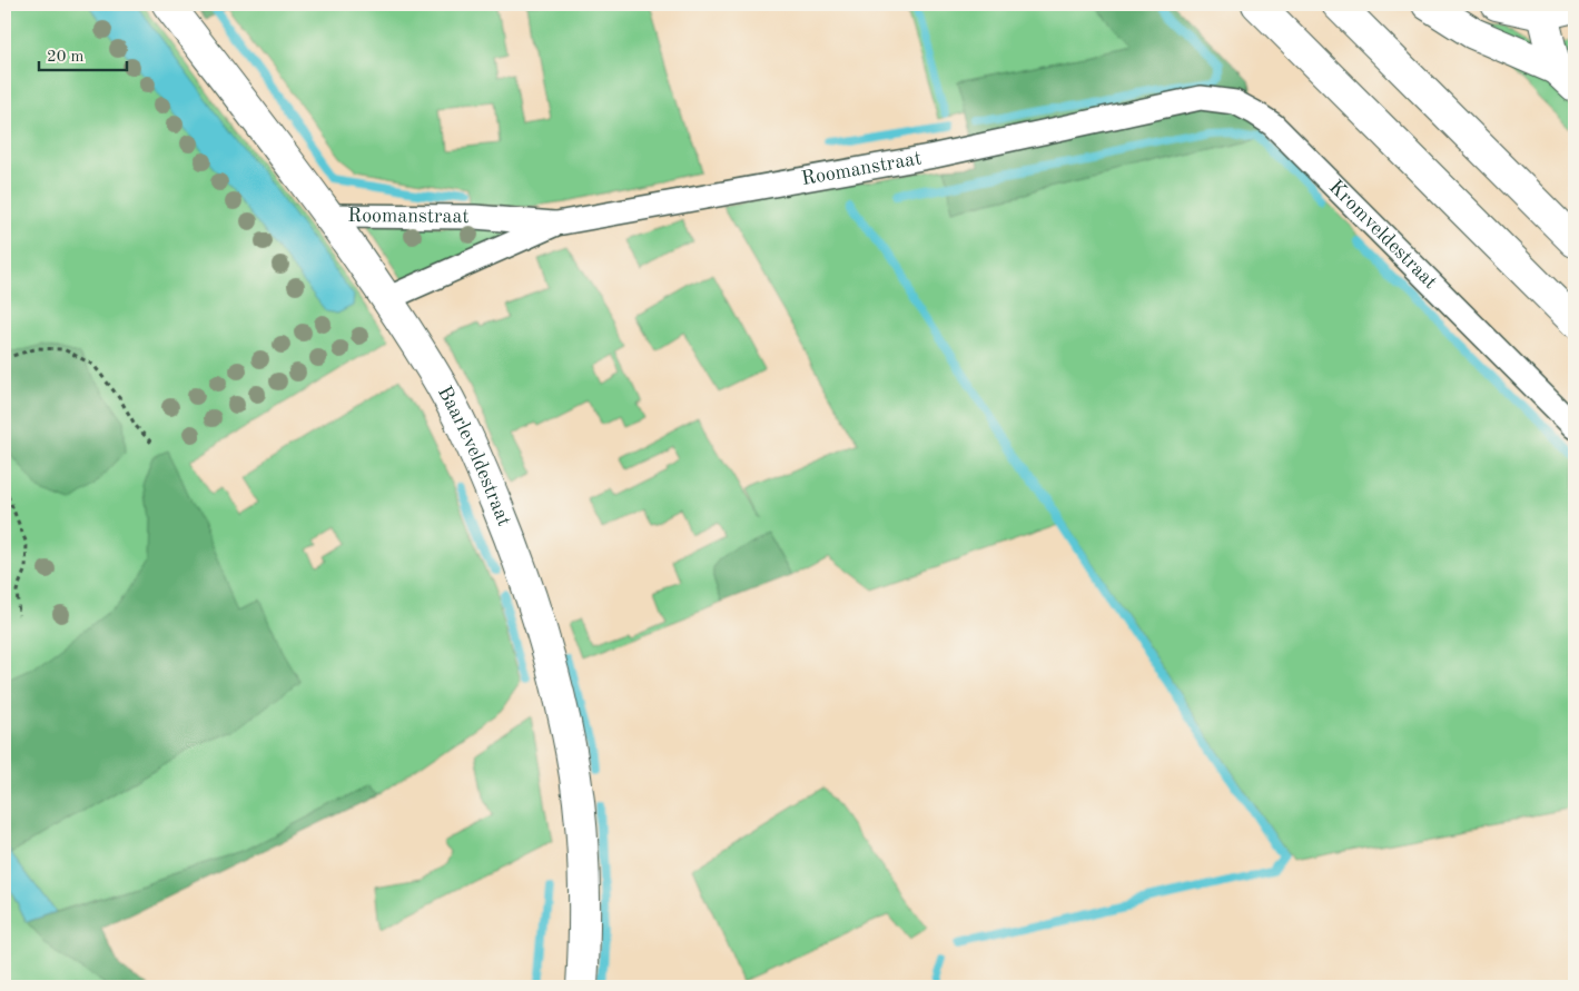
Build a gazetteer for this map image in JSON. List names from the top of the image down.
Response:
{
  "streets": {
    "main road": ["Baarleveldestraat"],
    "street": ["Roomanstraat", "Kromveldestraat"]
  },
  "crossings": [
    ["Roomanstraat", "Kromveldestraat"],
    ["Roomanstraat", "Baarleveldestraat"]
  ],
  "scale_bar": "20 m"
}
